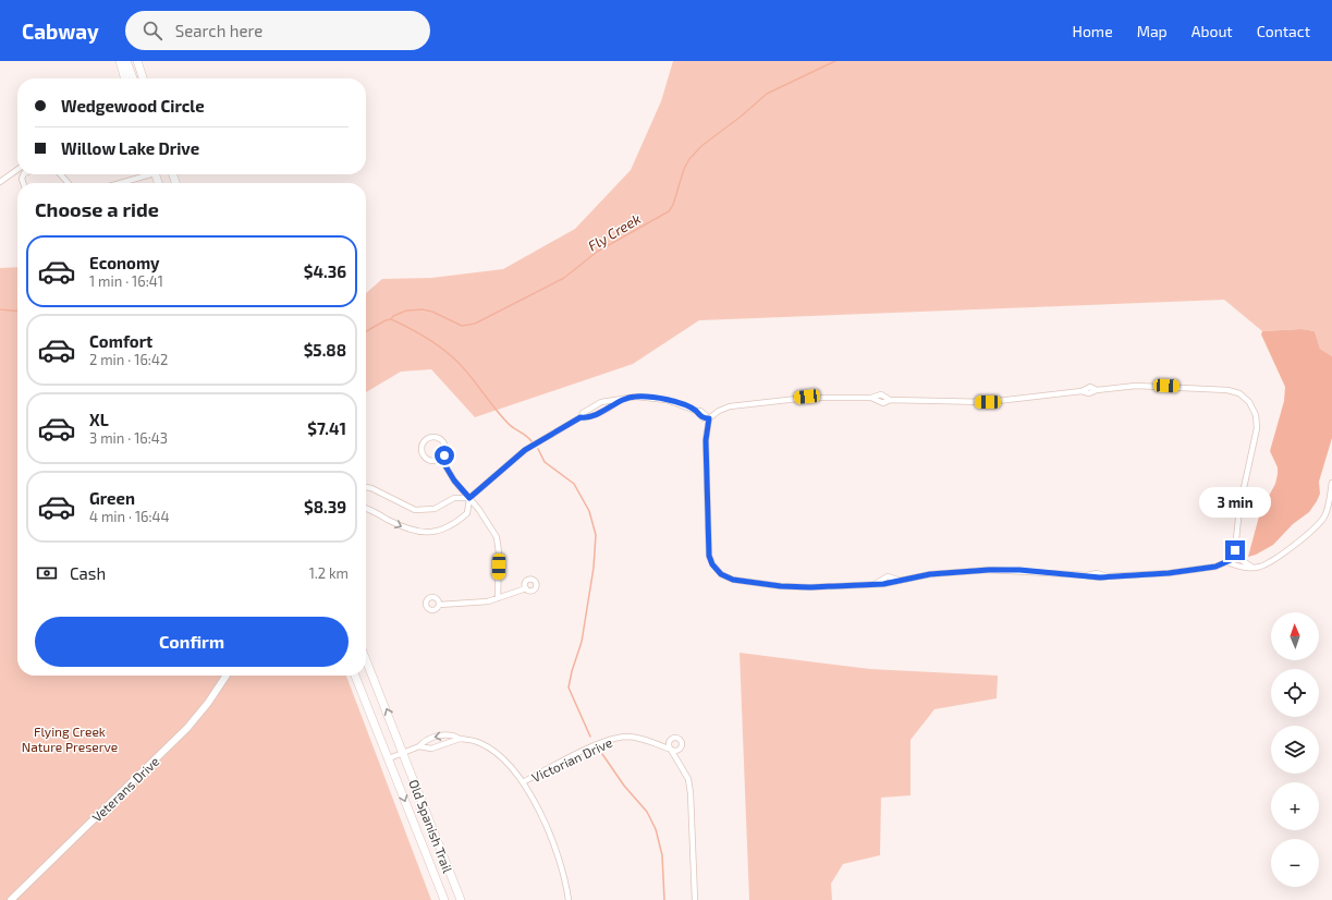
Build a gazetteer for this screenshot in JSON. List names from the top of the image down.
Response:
{
  "streets": {
    "main road": ["Old Spanish Trail"],
    "street": ["Victorian Drive", "Veterans Drive"]
  },
  "water": ["Fly Creek"],
  "parks": ["Flying Creek Nature Preserve"],
  "north": "top",
  "page": {
    "header": "Cabway",
    "search": "Search here",
    "nav": [
      "Home",
      "Map",
      "About",
      "Contact"
    ],
    "banner": ["Wedgewood Circle", "Willow Lake Drive"],
    "heading": "Choose a ride",
    "list": [
      {
        "name": "Economy",
        "note": "1 min · 16:41",
        "value": "$4.36"
      },
      {
        "name": "Comfort",
        "note": "2 min · 16:42",
        "value": "$5.88"
      },
      {
        "name": "XL",
        "note": "3 min · 16:43",
        "value": "$7.41"
      },
      {
        "name": "Green",
        "note": "4 min · 16:44",
        "value": "$8.39"
      }
    ],
    "bubble": "3 min",
    "pay": ["Cash", "1.2 km"],
    "buttons": "Confirm",
    "map_buttons": ["+", "−"]
  }
}
